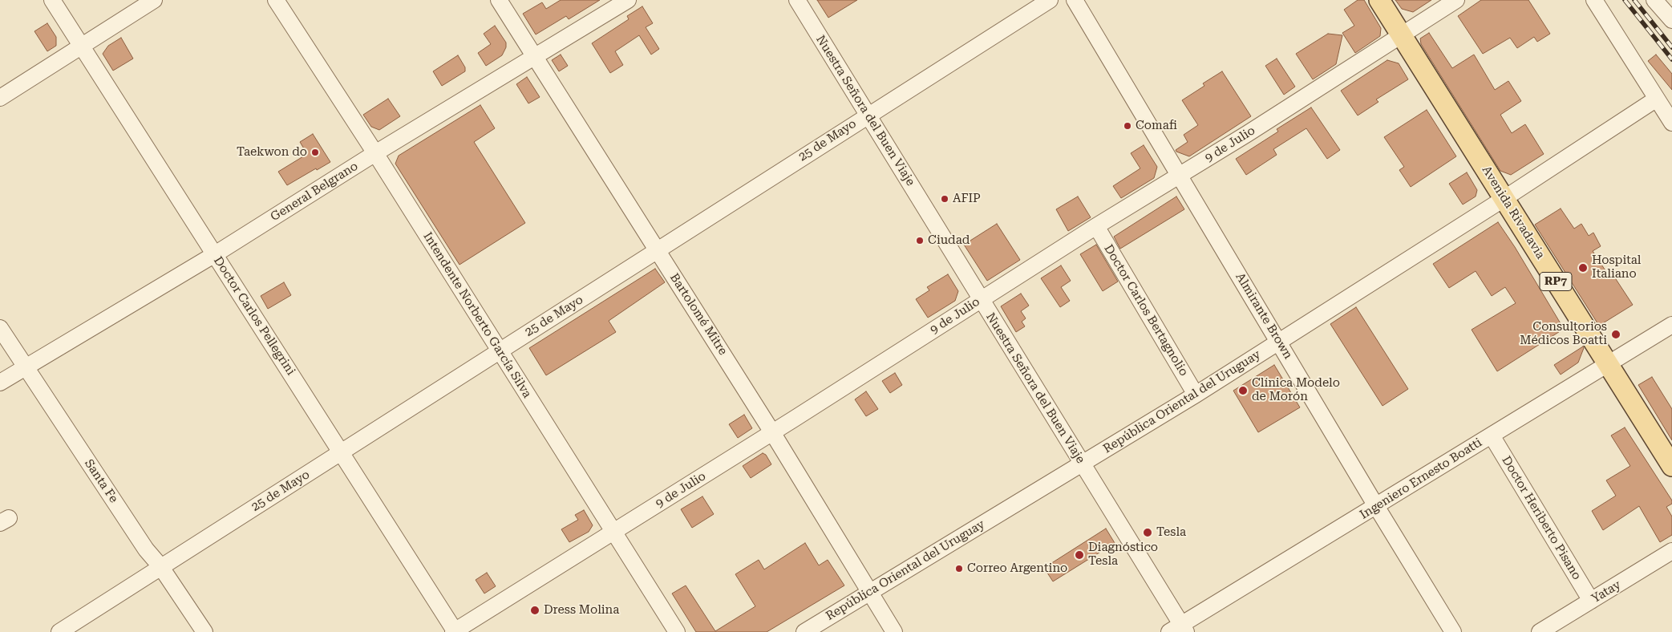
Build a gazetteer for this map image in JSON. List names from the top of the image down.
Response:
{
  "streets": {
    "main road": ["Avenida Rivadavia", "RP7"],
    "street": [
      "Nuestra Señora del Buen Viaje",
      "25 de Mayo",
      "9 de Julio",
      "General Belgrano",
      "Doctor Carlos Bertagnolio",
      "Bartolomé Mitre",
      "Intendente Norberto García Silva",
      "Doctor Carlos Pellegrini",
      "Almirante Brown",
      "República Oriental del Uruguay",
      "Ingeniero Ernesto Boatti",
      "Santa Fe",
      "Doctor Heriberto Pisano",
      "Yatay"
    ]
  },
  "crossings": [
    ["Nuestra Señora del Buen Viaje", "25 de Mayo"],
    ["Nuestra Señora del Buen Viaje", "9 de Julio"],
    ["Nuestra Señora del Buen Viaje", "República Oriental del Uruguay"],
    ["Nuestra Señora del Buen Viaje", "Ingeniero Ernesto Boatti"],
    ["25 de Mayo", "Bartolomé Mitre"],
    ["25 de Mayo", "Intendente Norberto García Silva"],
    ["25 de Mayo", "Doctor Carlos Pellegrini"],
    ["25 de Mayo", "Santa Fe"],
    ["9 de Julio", "Avenida Rivadavia"],
    ["9 de Julio", "Doctor Carlos Bertagnolio"],
    ["9 de Julio", "Bartolomé Mitre"],
    ["9 de Julio", "Intendente Norberto García Silva"],
    ["9 de Julio", "Doctor Carlos Pellegrini"],
    ["9 de Julio", "Almirante Brown"],
    ["General Belgrano", "Bartolomé Mitre"],
    ["General Belgrano", "Intendente Norberto García Silva"],
    ["General Belgrano", "Doctor Carlos Pellegrini"],
    ["General Belgrano", "Santa Fe"],
    ["Avenida Rivadavia", "República Oriental del Uruguay"],
    ["Avenida Rivadavia", "Ingeniero Ernesto Boatti"],
    ["Doctor Carlos Bertagnolio", "República Oriental del Uruguay"],
    ["Bartolomé Mitre", "República Oriental del Uruguay"],
    ["Almirante Brown", "República Oriental del Uruguay"],
    ["Almirante Brown", "Ingeniero Ernesto Boatti"],
    ["Ingeniero Ernesto Boatti", "Doctor Heriberto Pisano"],
    ["Doctor Heriberto Pisano", "Yatay"]
  ],
  "places": [
    "Comafi",
    "Taekwon do",
    "AFIP",
    "Ciudad",
    "Hospital Italiano",
    "Consultorios Médicos Boatti",
    "Clínica Modelo de Morón",
    "Tesla",
    "Diagnóstico Tesla",
    "Correo Argentino",
    "Dress Molina"
  ]
}
